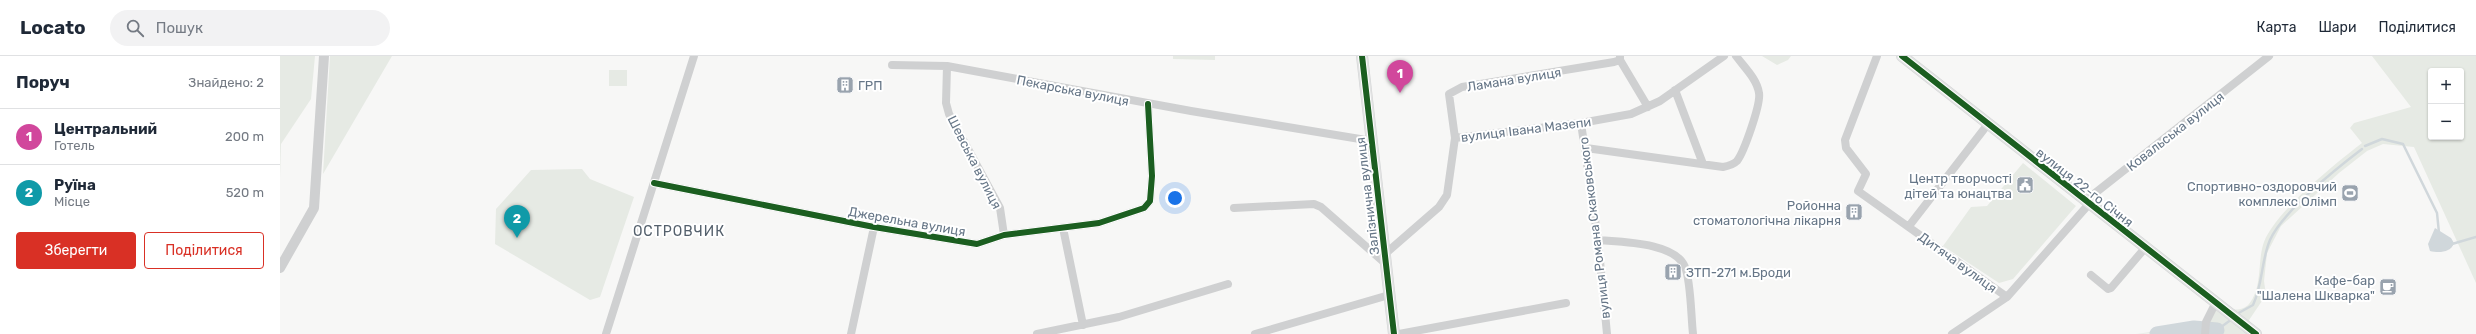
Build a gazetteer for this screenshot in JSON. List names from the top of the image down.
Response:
{
  "streets": {
    "main road": ["вулиця 22-го Січня", "Залізнична вулиця"],
    "street": [
      "Ламана вулиця",
      "Пекарська вулиця",
      "вулиця Івана Мазепи",
      "Ковальська вулиця",
      "Шевська вулиця",
      "Джерельна вулиця",
      "вулиця Романа Скаковського",
      "Дитяча вулиця"
    ]
  },
  "crossings": [
    ["Ламана вулиця", "вулиця Івана Мазепи"],
    ["Пекарська вулиця", "Шевська вулиця"],
    ["Пекарська вулиця", "Залізнична вулиця"],
    ["Пекарська вулиця", "Джерельна вулиця"],
    ["вулиця Івана Мазепи", "Залізнична вулиця"],
    ["вулиця Івана Мазепи", "вулиця Романа Скаковського"],
    ["Ковальська вулиця", "вулиця 22-го Січня"],
    ["Ковальська вулиця", "Дитяча вулиця"],
    ["Шевська вулиця", "Джерельна вулиця"],
    ["вулиця 22-го Січня", "Дитяча вулиця"]
  ],
  "districts": ["ОСТРОВЧИК"],
  "places": {
    "building": ["ГРП", "Ройонна стоматологічна лікарня", "ЗТП-271 м.Броди"],
    "public building": ["Центр творчості дітей та юнацтва"],
    "sports": ["Спортивно-оздоровчий комплекс Олімп"],
    "cafe": ["Кафе-бар \"Шалена Шкварка\""]
  },
  "page": {
    "header": "Locato",
    "search": "Пошук",
    "nav": ["Карта", "Шари", "Поділитися"],
    "heading": ["Поруч", "Знайдено: 2"],
    "pins": ["1", "2"],
    "map_buttons": ["+", "−"],
    "list": [
      {
        "mark": "1",
        "name": "Центральний",
        "note": "Готель",
        "value": "200 m"
      },
      {
        "mark": "2",
        "name": "Руїна",
        "note": "Місце",
        "value": "520 m"
      }
    ],
    "buttons": ["Зберегти", "Поділитися"]
  }
}
